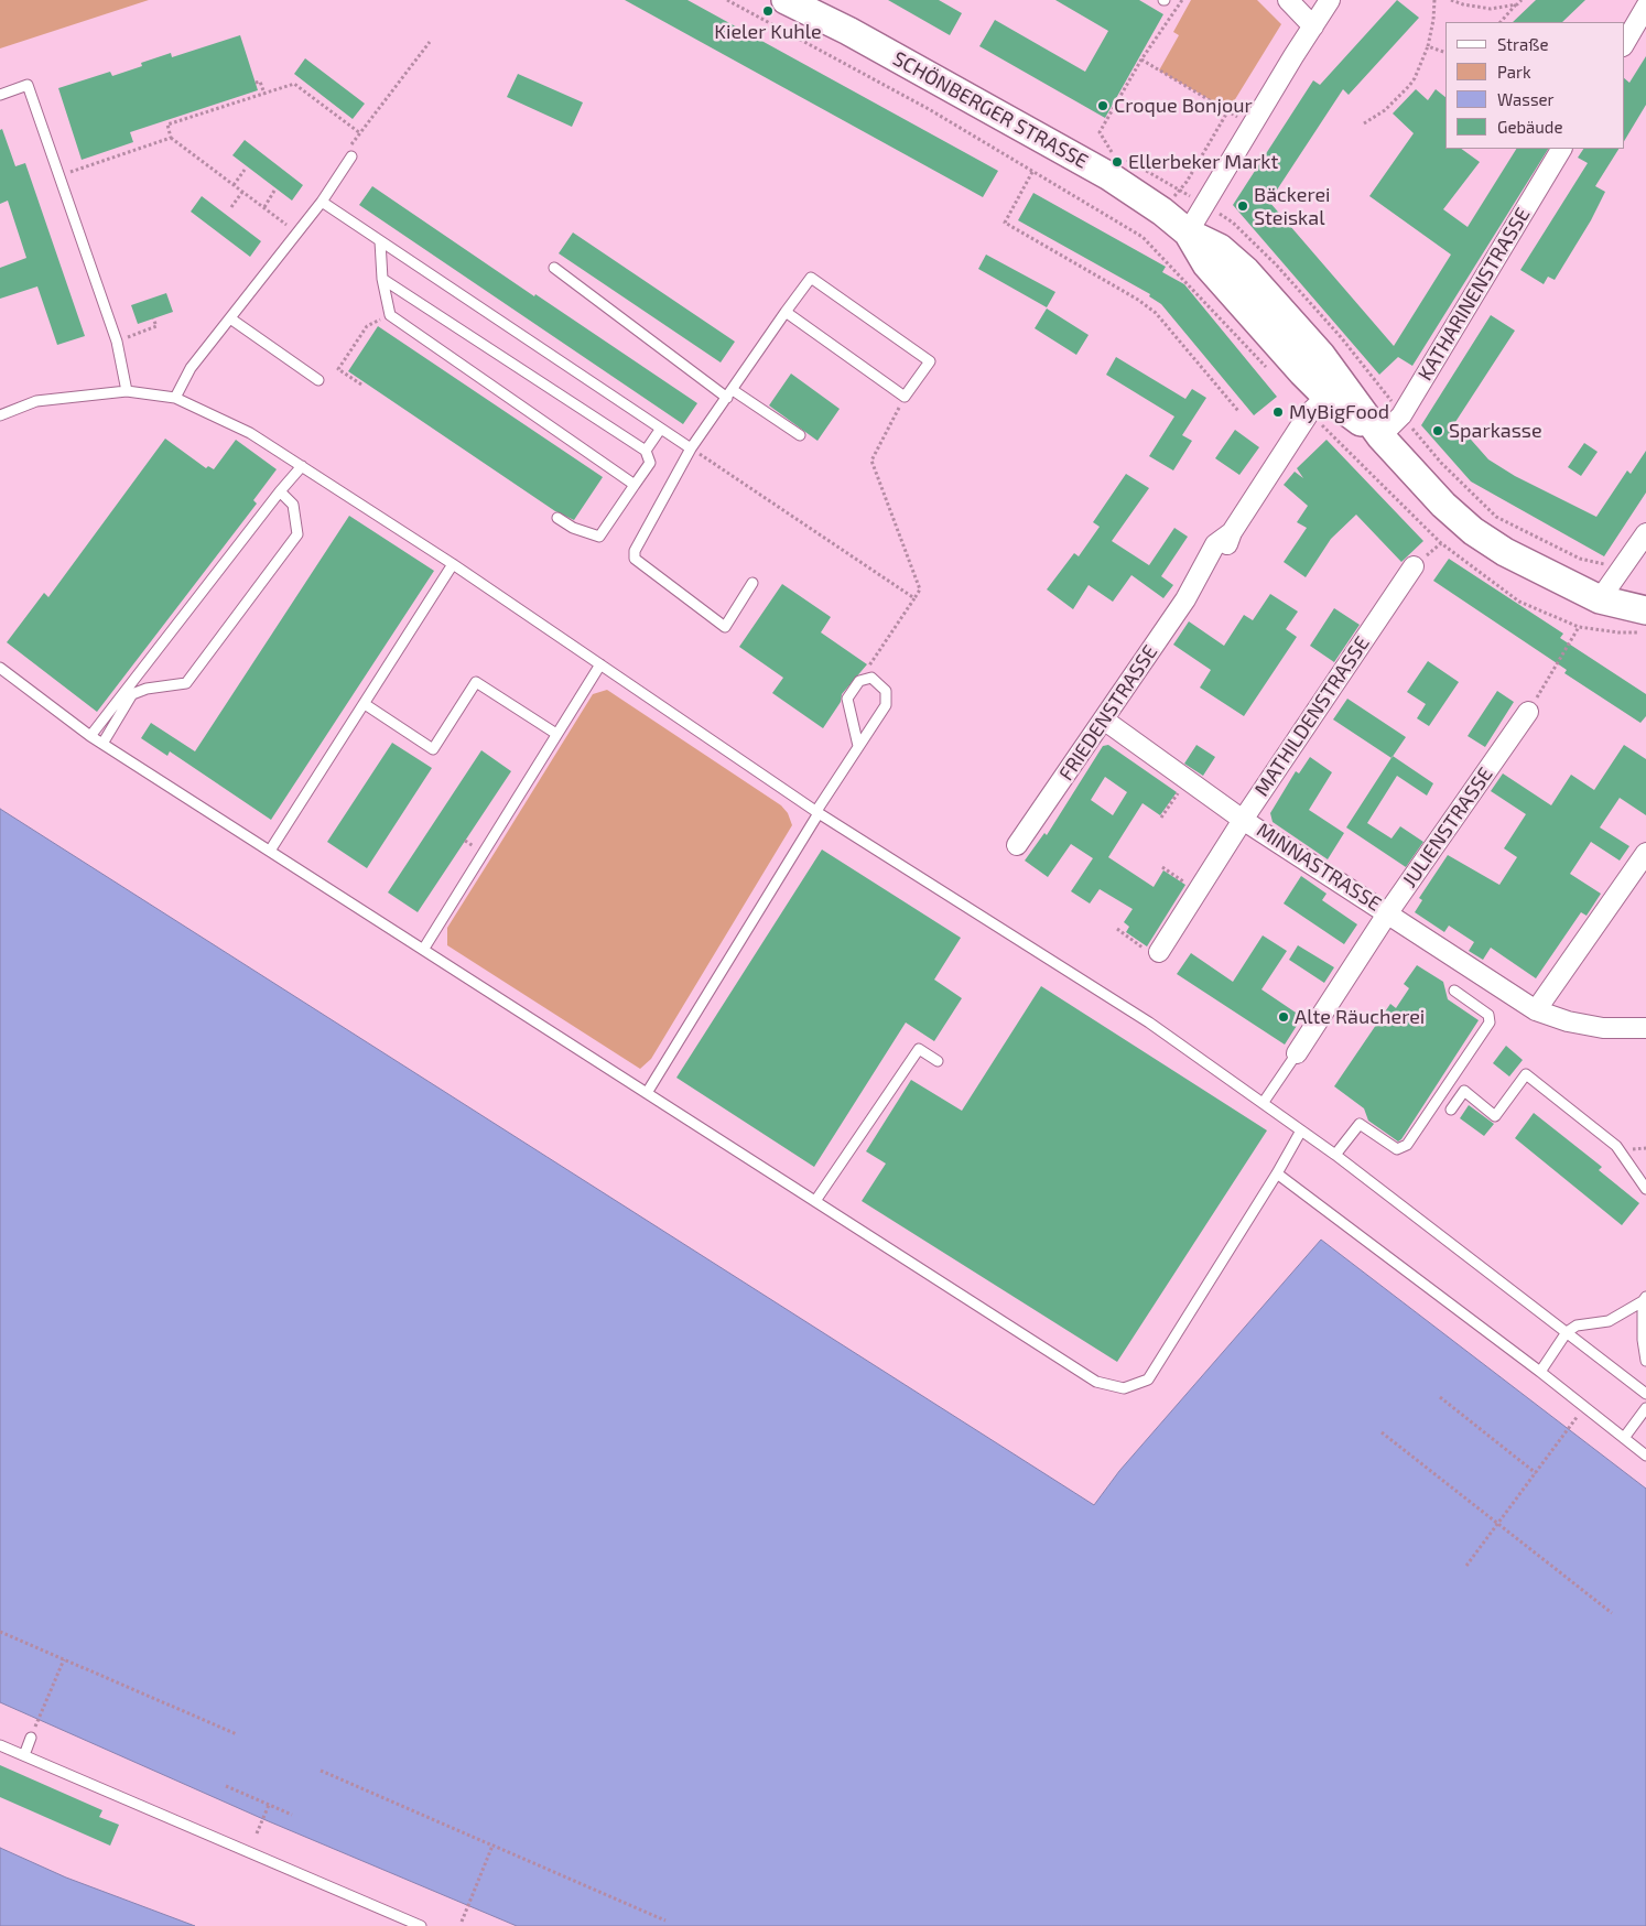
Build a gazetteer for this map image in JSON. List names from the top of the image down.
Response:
{
  "streets": {
    "main road": ["SCHÖNBERGER STRASSE"],
    "street": [
      "KATHARINENSTRASSE",
      "FRIEDENSTRASSE",
      "MATHILDENSTRASSE",
      "JULIENSTRASSE",
      "MINNASTRASSE"
    ]
  },
  "crossings": [
    ["SCHÖNBERGER STRASSE", "KATHARINENSTRASSE"],
    ["SCHÖNBERGER STRASSE", "FRIEDENSTRASSE"],
    ["FRIEDENSTRASSE", "MINNASTRASSE"],
    ["MATHILDENSTRASSE", "MINNASTRASSE"],
    ["JULIENSTRASSE", "MINNASTRASSE"]
  ],
  "places": [
    "Kieler Kuhle",
    "Croque Bonjour",
    "Ellerbeker Markt",
    "Bäckerei Steiskal",
    "MyBigFood",
    "Sparkasse",
    "Alte Räucherei"
  ],
  "legend": [
    "Straße",
    "Park",
    "Wasser",
    "Gebäude"
  ]
}
